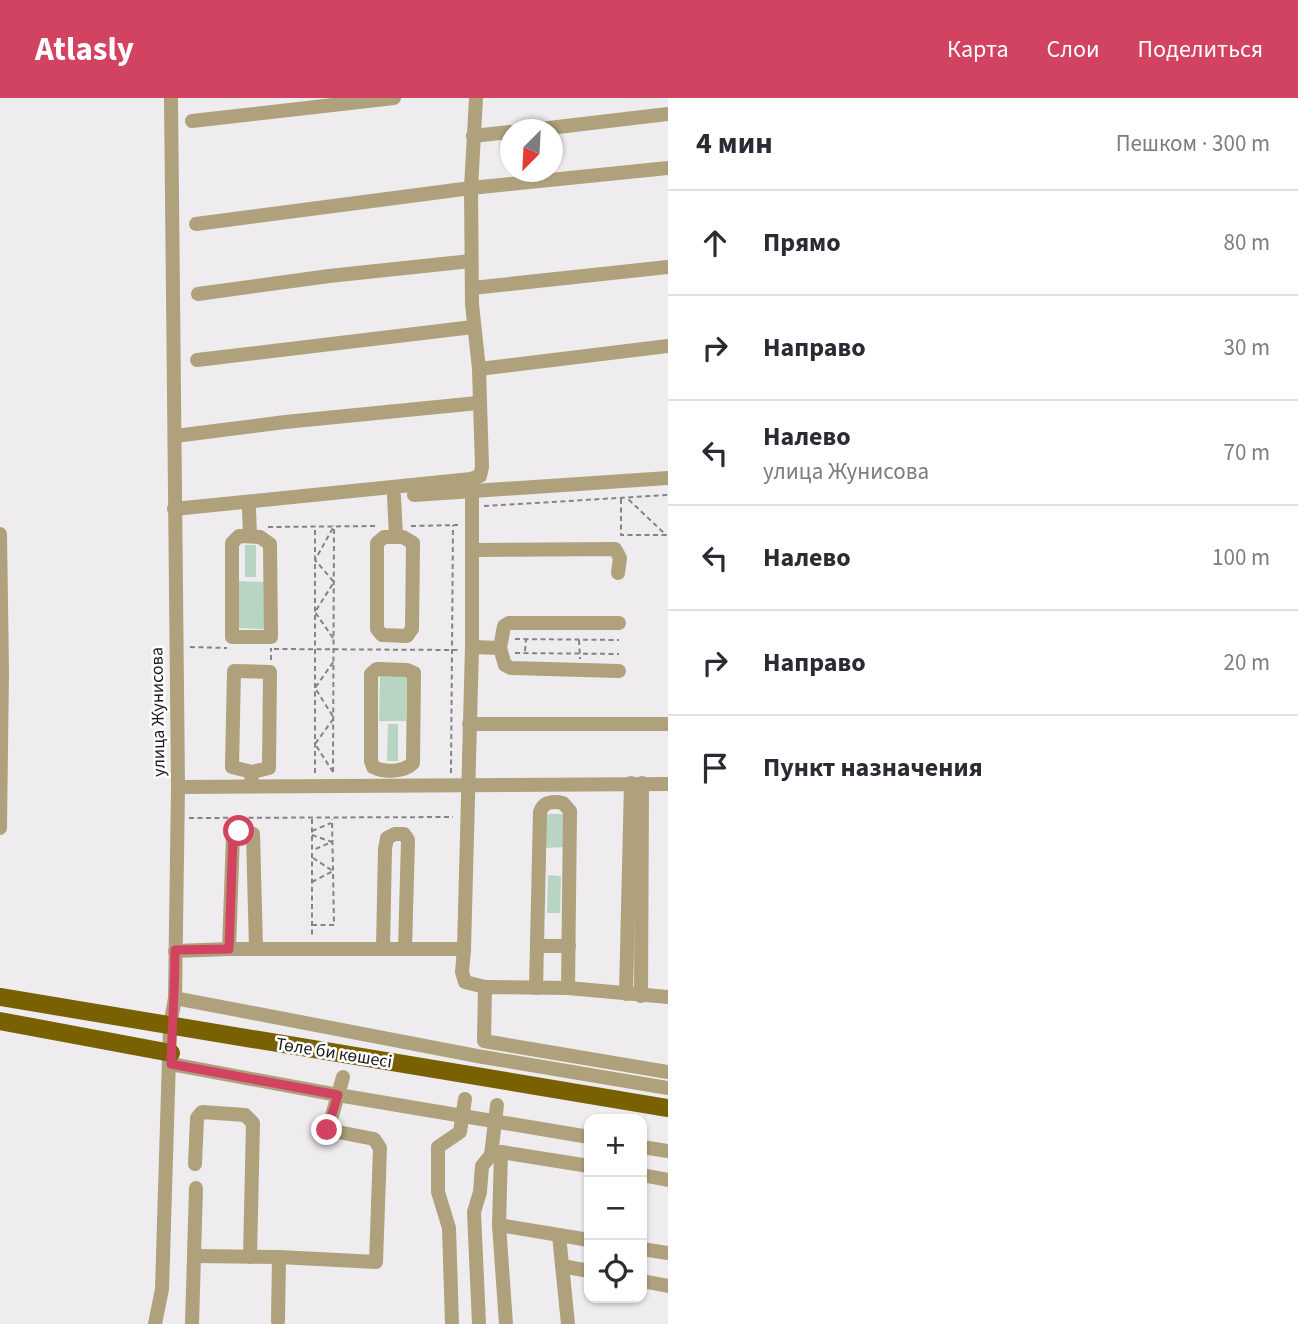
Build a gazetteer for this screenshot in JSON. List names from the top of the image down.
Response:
{
  "streets": {
    "main road": ["Төле би көшесі"],
    "street": ["улица Жунисова"]
  },
  "crossings": [
    ["улица Жунисова", "Төле би көшесі"]
  ],
  "north": "bottom left",
  "page": {
    "header": "Atlasly",
    "nav": ["Карта", "Слои", "Поделиться"],
    "heading": ["4 мин", "Пешком · 300 m"],
    "list": [
      ["Прямо", "80 m"],
      ["Направо", "30 m"],
      ["Налево", "улица Жунисова", "70 m"],
      ["Налево", "100 m"],
      ["Направо", "20 m"],
      "Пункт назначения"
    ],
    "map_buttons": ["+", "−"]
  }
}
